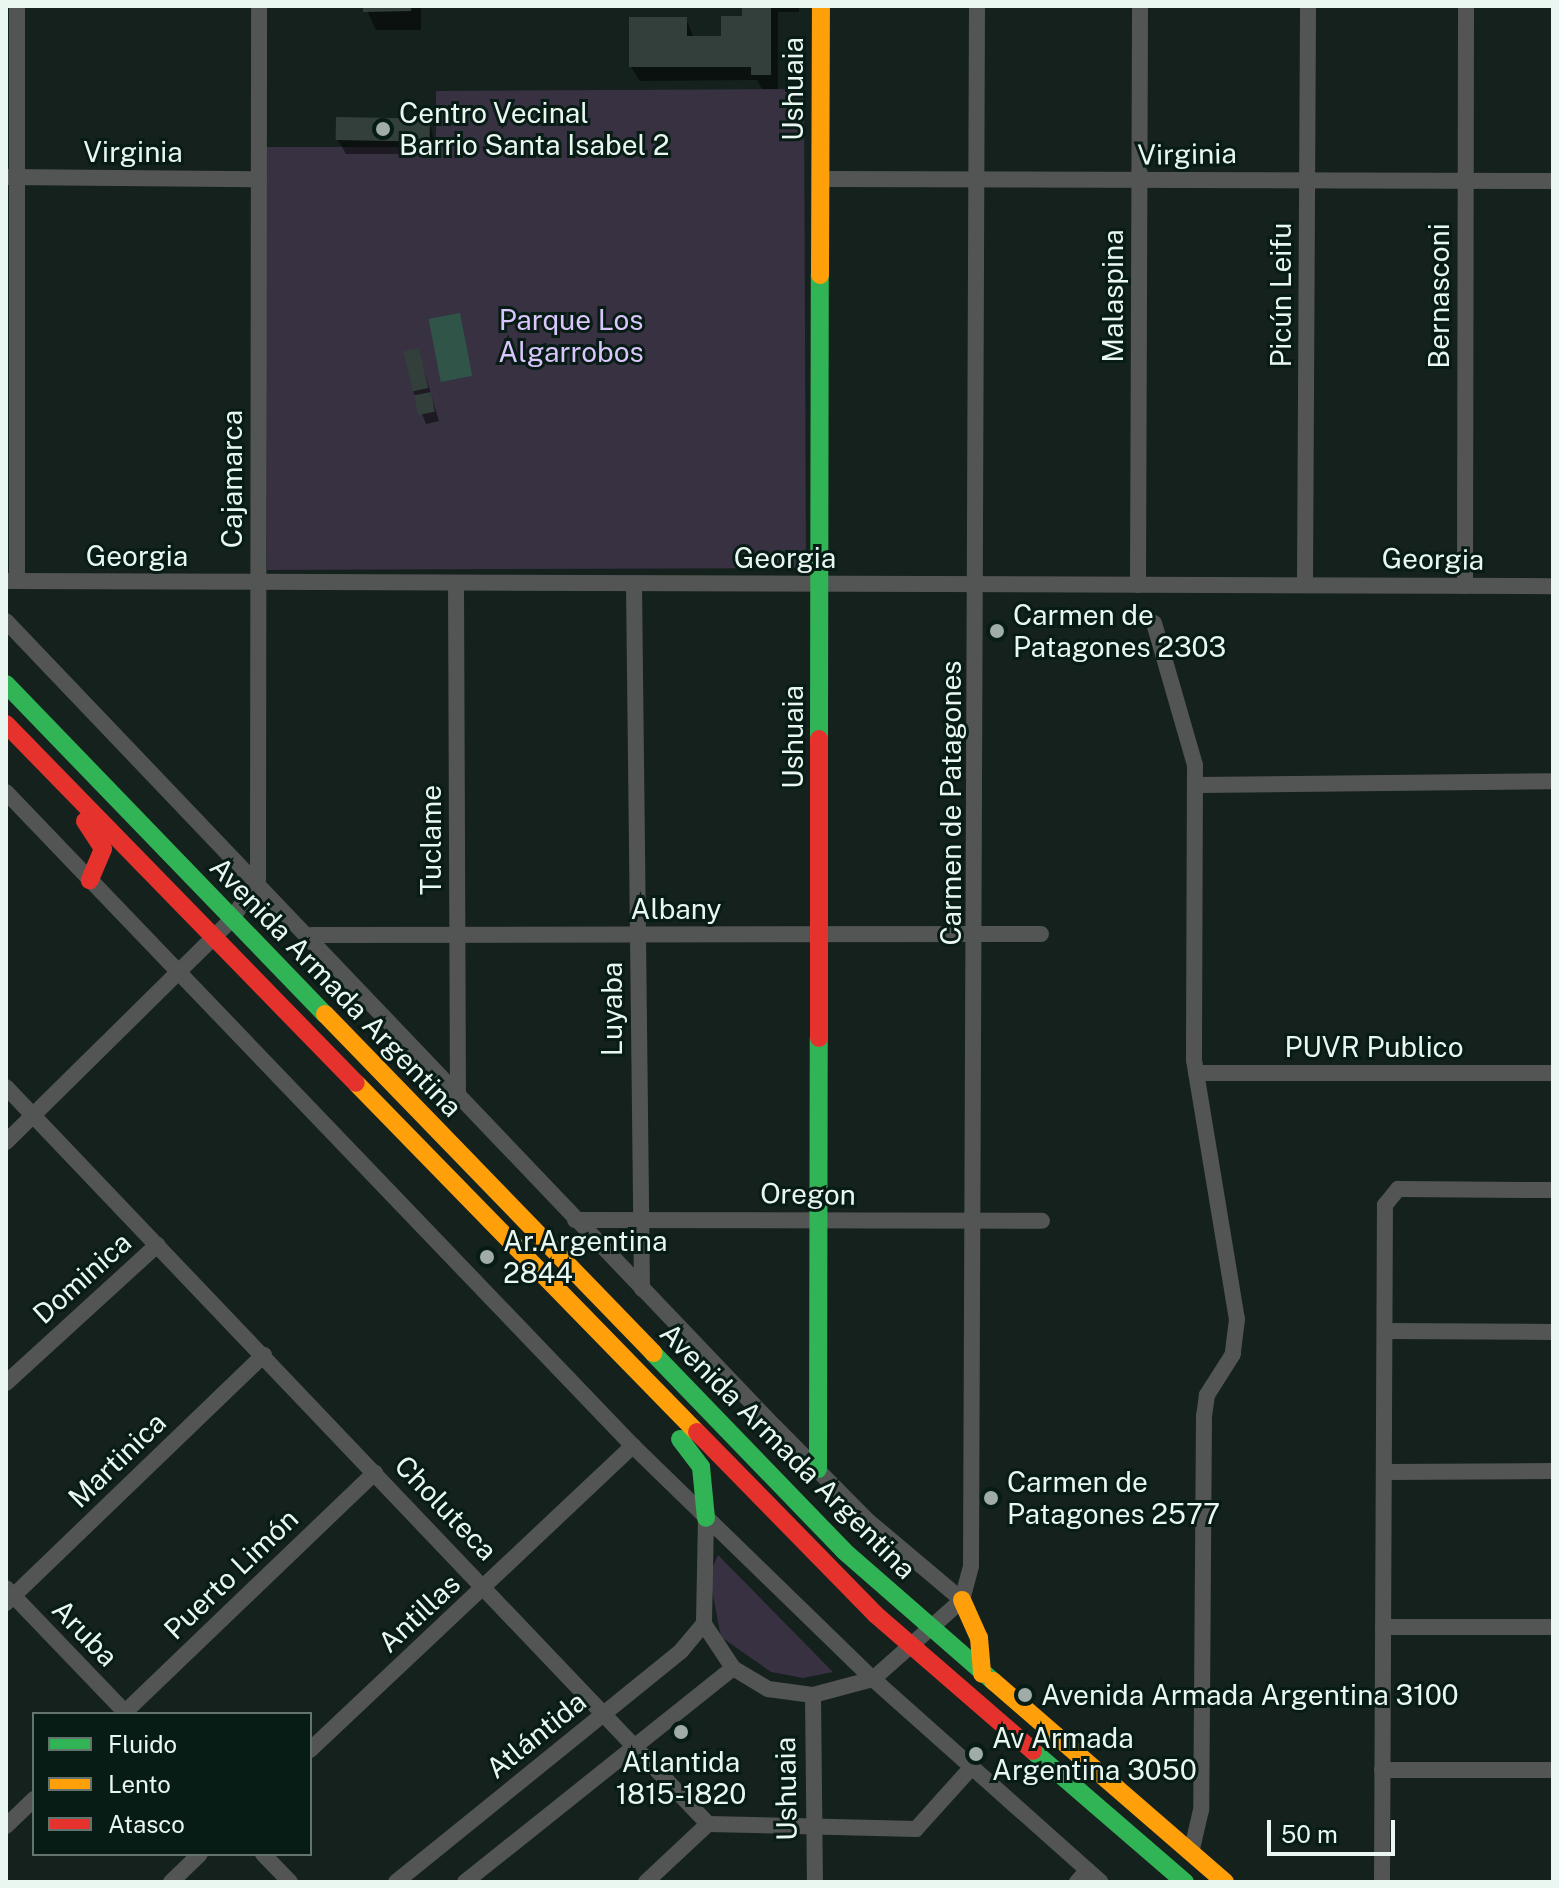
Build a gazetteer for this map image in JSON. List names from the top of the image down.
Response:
{
  "streets": {
    "main road": ["Ushuaia", "Avenida Armada Argentina"],
    "street": [
      "Virginia",
      "Picún Leifu",
      "Malaspina",
      "Bernasconi",
      "Cajamarca",
      "Georgia",
      "Carmen de Patagones",
      "Tuclame",
      "Albany",
      "Luyaba",
      "PUVR Publico",
      "Oregon",
      "Dominica",
      "Martinica",
      "Choluteca",
      "Puerto Limón",
      "Antillas",
      "Aruba",
      "Atlántida"
    ]
  },
  "crossings": [
    ["Ushuaia", "Virginia"],
    ["Ushuaia", "Georgia"],
    ["Ushuaia", "Albany"],
    ["Ushuaia", "Avenida Armada Argentina"],
    ["Ushuaia", "Oregon"],
    ["Virginia", "Picún Leifu"],
    ["Virginia", "Malaspina"],
    ["Virginia", "Bernasconi"],
    ["Virginia", "Cajamarca"],
    ["Virginia", "Carmen de Patagones"],
    ["Picún Leifu", "Georgia"],
    ["Malaspina", "Georgia"],
    ["Bernasconi", "Georgia"],
    ["Cajamarca", "Georgia"],
    ["Cajamarca", "Avenida Armada Argentina"],
    ["Georgia", "Carmen de Patagones"],
    ["Georgia", "Tuclame"],
    ["Georgia", "Luyaba"],
    ["Carmen de Patagones", "Albany"],
    ["Carmen de Patagones", "Avenida Armada Argentina"],
    ["Carmen de Patagones", "Oregon"],
    ["Tuclame", "Albany"],
    ["Tuclame", "Avenida Armada Argentina"],
    ["Albany", "Avenida Armada Argentina"],
    ["Albany", "Luyaba"],
    ["Avenida Armada Argentina", "Luyaba"],
    ["Avenida Armada Argentina", "Oregon"],
    ["Luyaba", "Oregon"],
    ["Dominica", "Choluteca"],
    ["Martinica", "Choluteca"],
    ["Martinica", "Aruba"],
    ["Choluteca", "Puerto Limón"],
    ["Choluteca", "Antillas"],
    ["Choluteca", "Atlántida"]
  ],
  "parks": ["Parque Los Algarrobos"],
  "places": [
    "Centro Vecinal Barrio Santa Isabel 2",
    "Carmen de Patagones 2303",
    "Ar.Argentina 2844",
    "Carmen de Patagones 2577",
    "Avenida Armada Argentina 3100",
    "Atlantida 1815-1820",
    "Av Armada Argentina 3050"
  ],
  "legend": ["Fluido", "Lento", "Atasco"],
  "scale_bar": "50 m"
}
